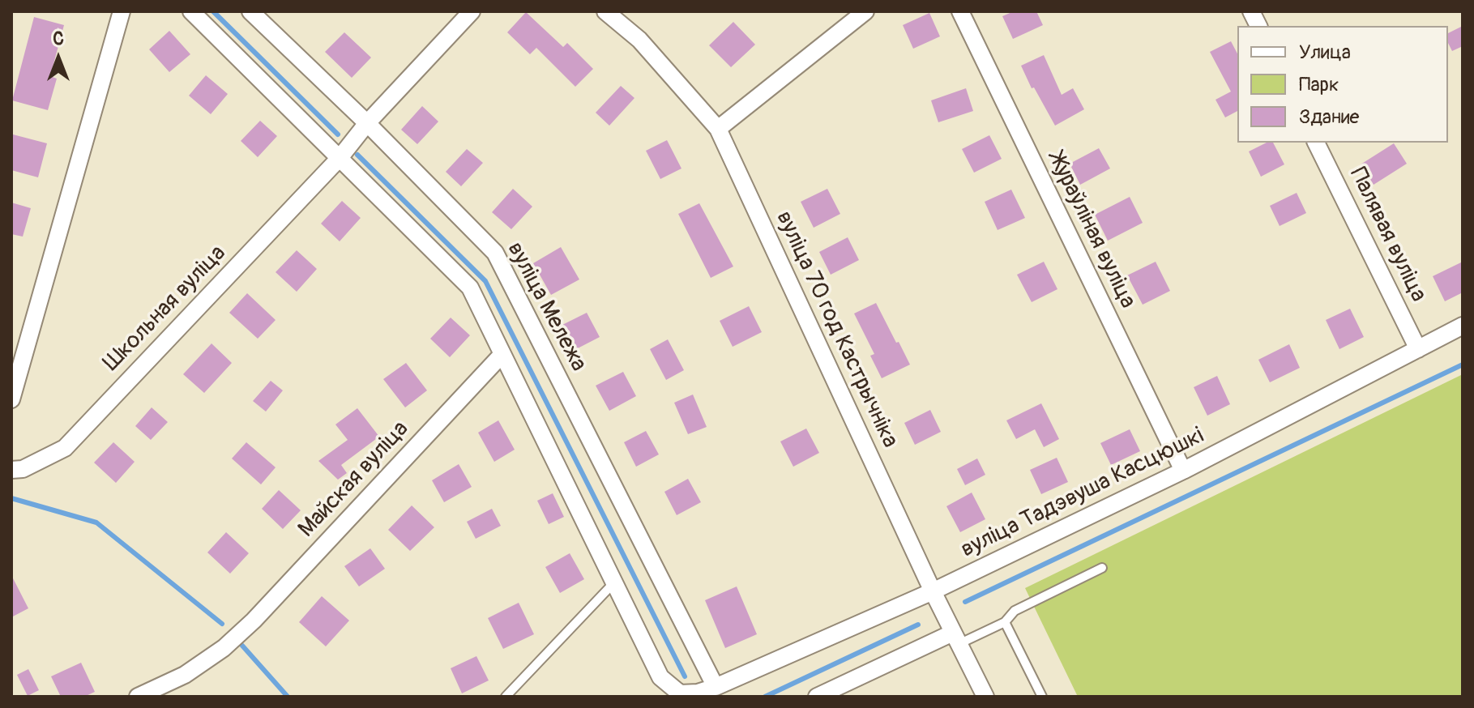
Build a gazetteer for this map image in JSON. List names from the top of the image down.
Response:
{
  "streets": {
    "street": [
      "Жураўліная вуліца",
      "Палявая вуліца",
      "вуліца Мележа",
      "Школьная вуліца",
      "вуліца 70 год Кастрычніка",
      "Майская вуліца",
      "вуліца Тадэвуша Касцюшкі"
    ]
  },
  "crossings": [
    ["Жураўліная вуліца", "вуліца Тадэвуша Касцюшкі"],
    ["Палявая вуліца", "вуліца Тадэвуша Касцюшкі"],
    ["вуліца Мележа", "Школьная вуліца"],
    ["вуліца Мележа", "вуліца Тадэвуша Касцюшкі"],
    ["вуліца 70 год Кастрычніка", "вуліца Тадэвуша Касцюшкі"]
  ],
  "legend": ["Улица", "Парк", "Здание"],
  "north": "top"
}
